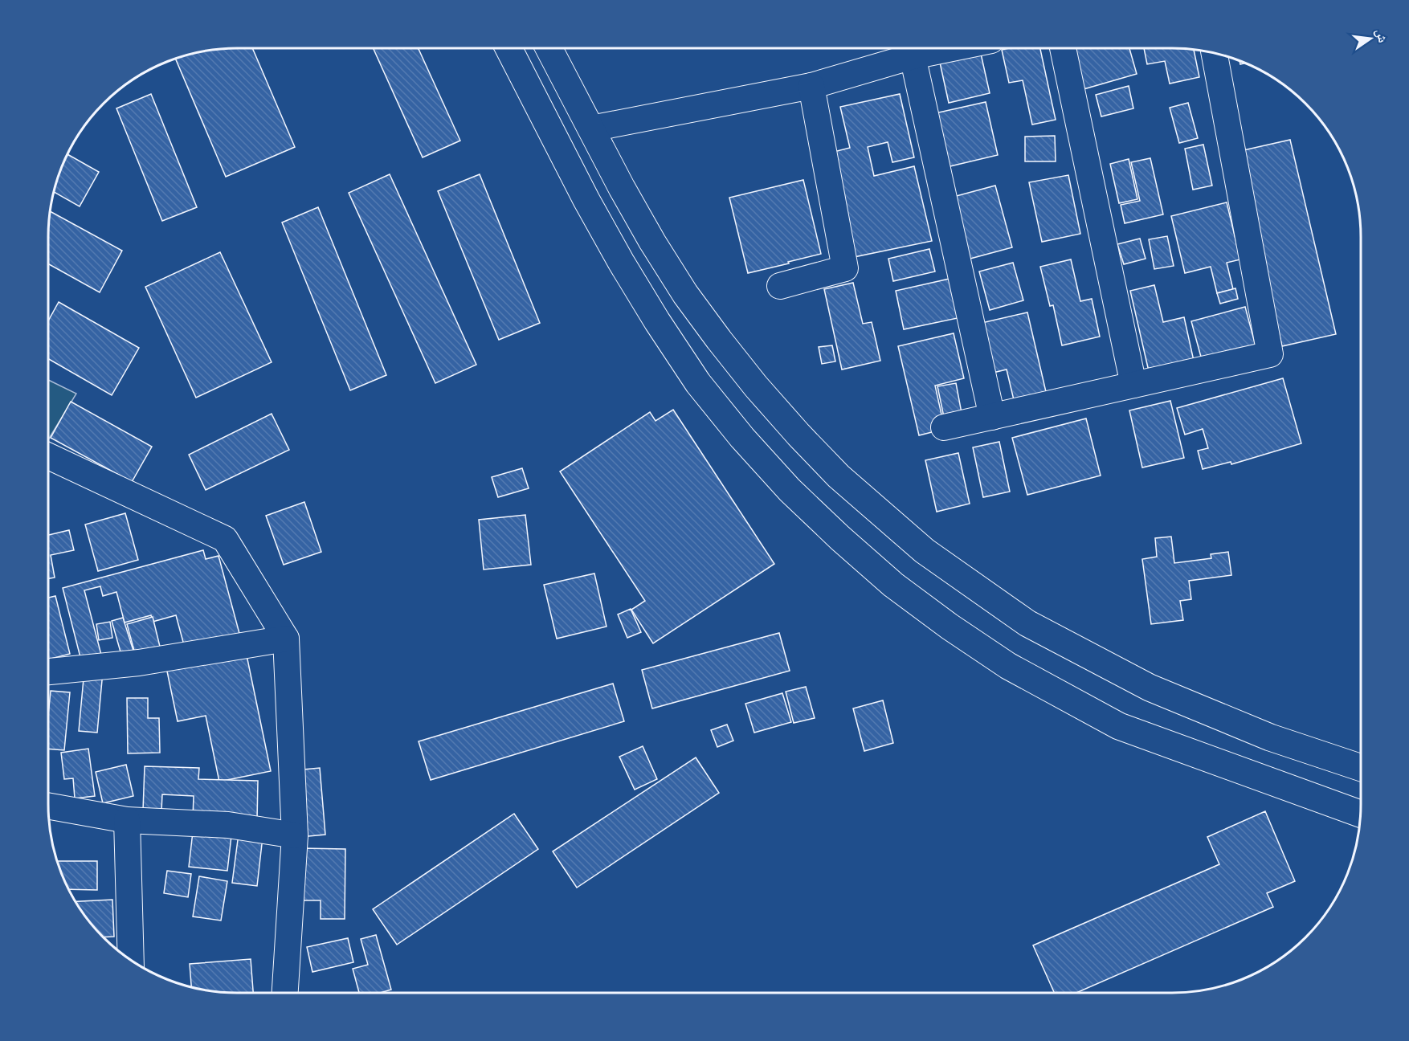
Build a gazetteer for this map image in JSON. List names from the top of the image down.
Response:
{
  "north": "right"
}
